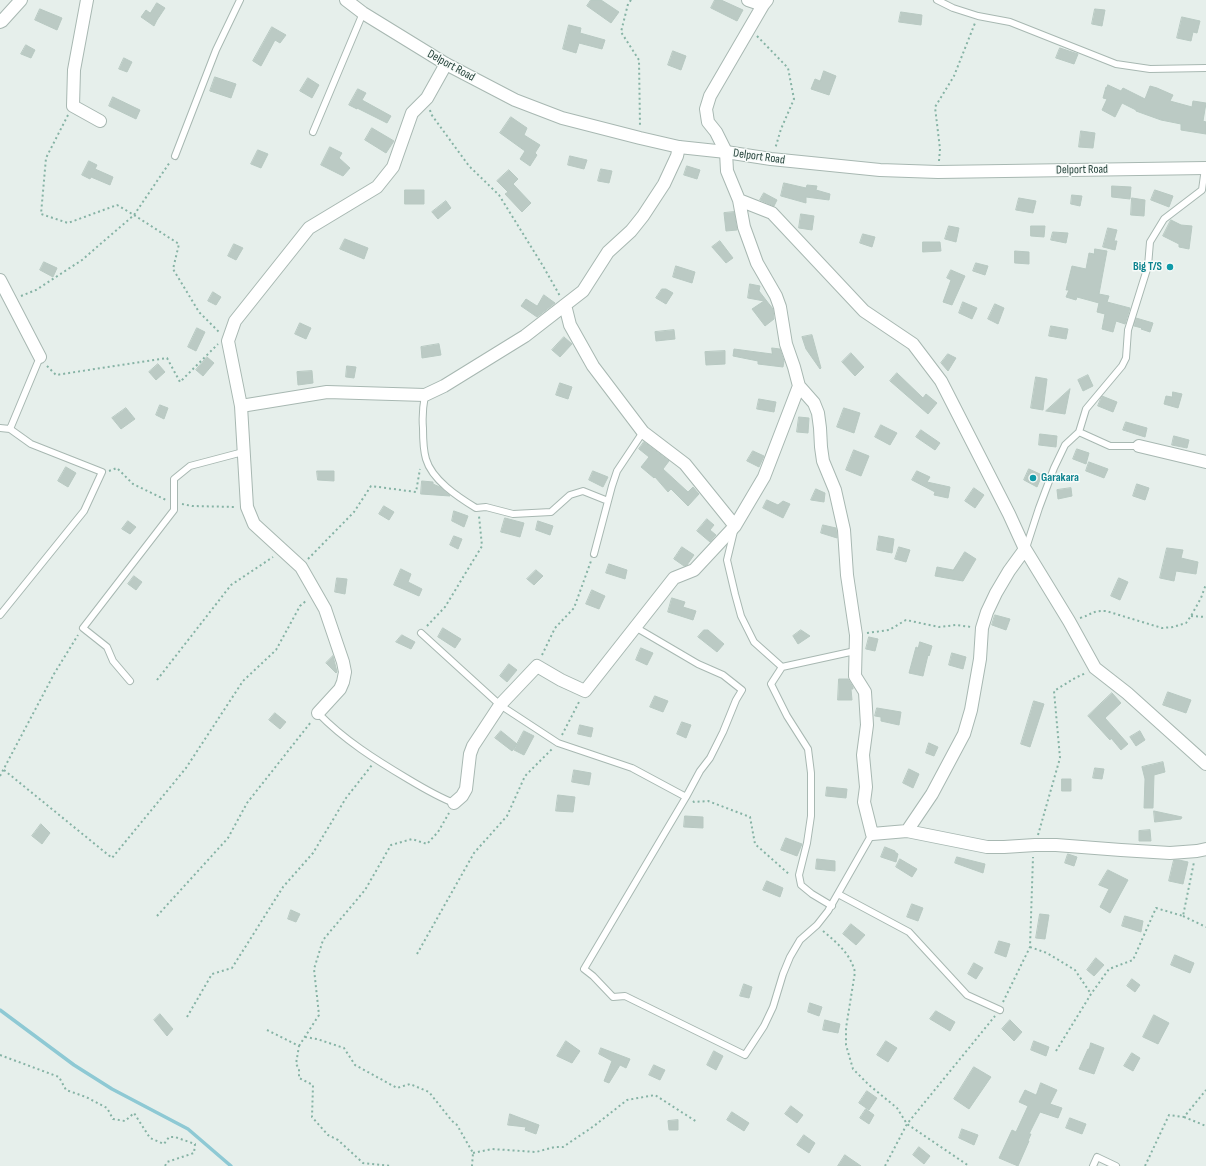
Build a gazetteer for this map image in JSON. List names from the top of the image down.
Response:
{
  "streets": {
    "street": ["Delport Road"]
  },
  "places": ["Big T/S", "Garakara"]
}
